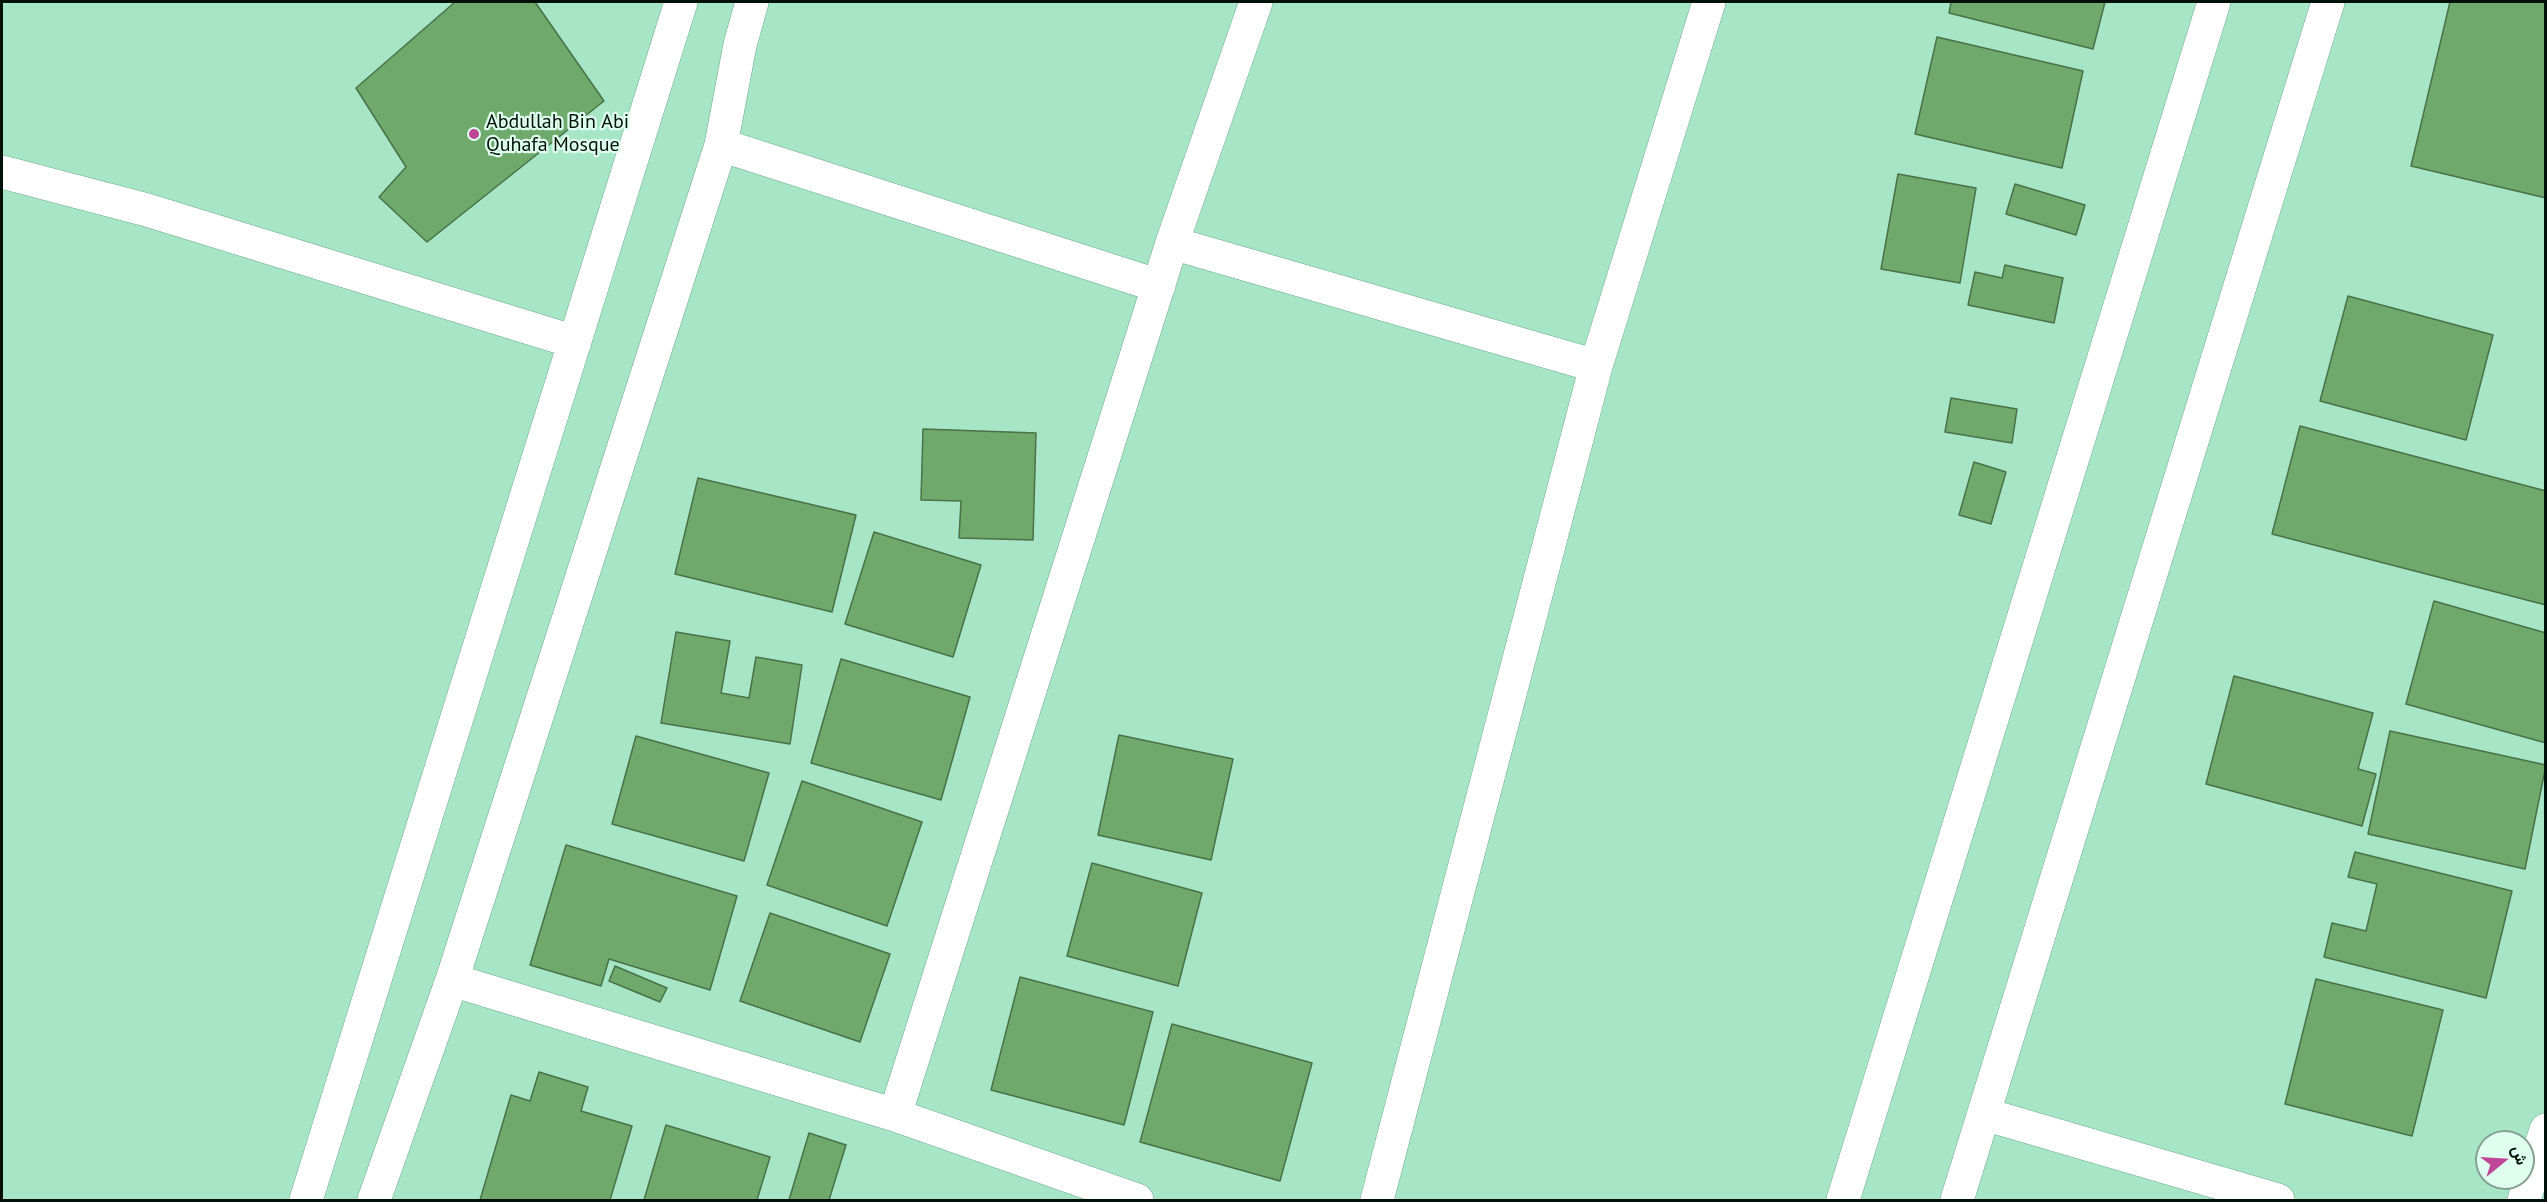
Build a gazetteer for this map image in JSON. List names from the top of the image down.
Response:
{
  "places": ["Abdullah Bin Abi Quhafa Mosque"],
  "north": "right"
}
